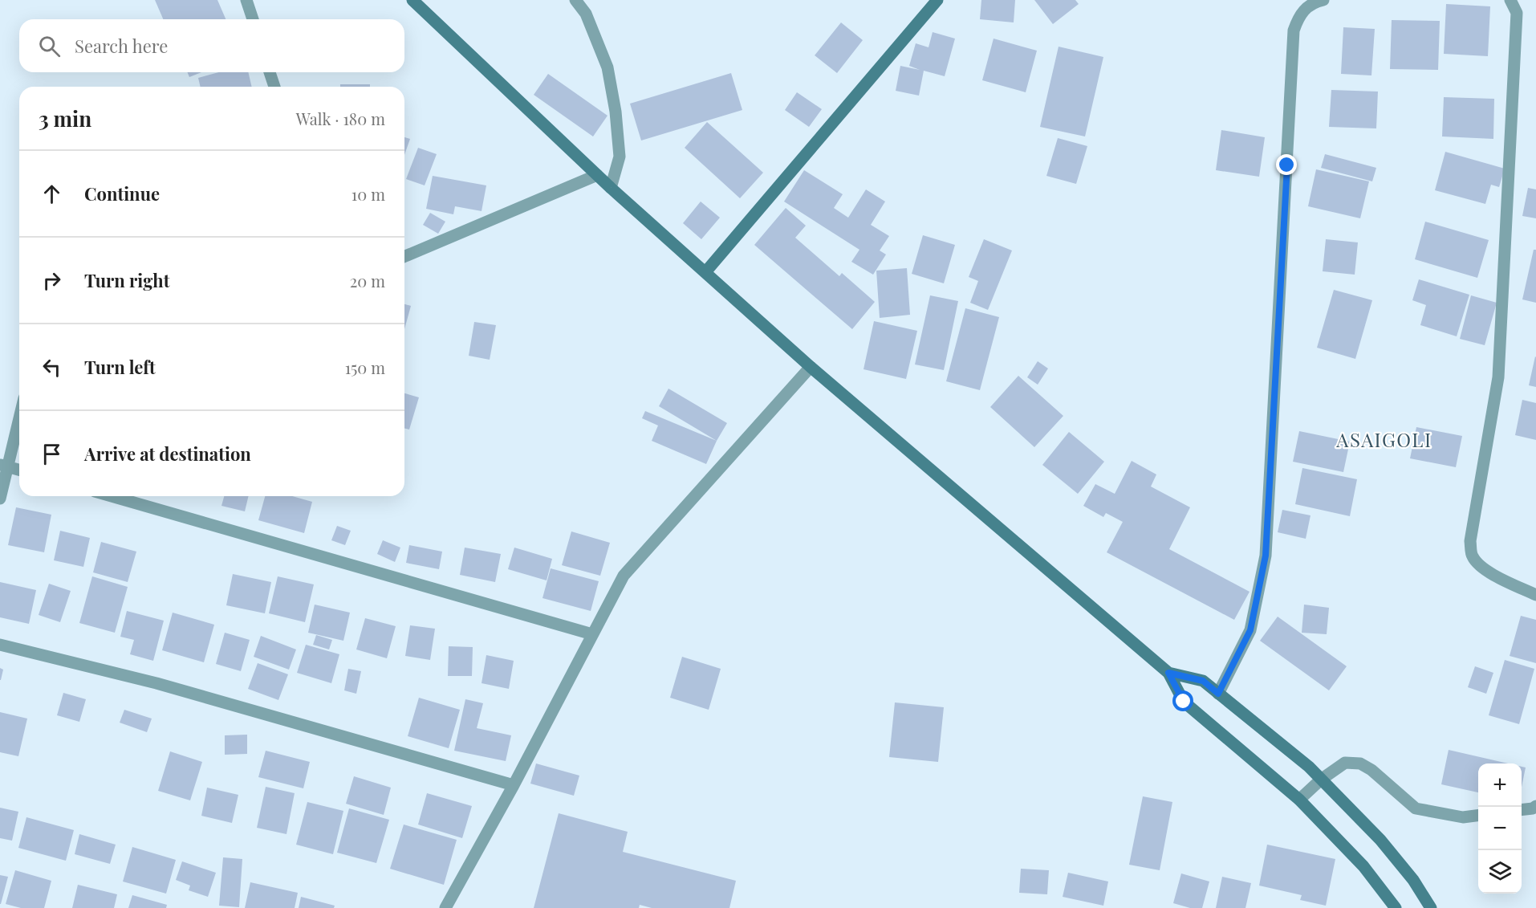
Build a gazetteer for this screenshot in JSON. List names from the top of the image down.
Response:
{
  "districts": ["ASAIGOLI"],
  "page": {
    "search": "Search here",
    "heading": ["3 min", "Walk · 180 m"],
    "list": [
      ["Continue", "10 m"],
      ["Turn right", "20 m"],
      ["Turn left", "150 m"],
      "Arrive at destination"
    ],
    "map_buttons": ["+", "−"]
  }
}
